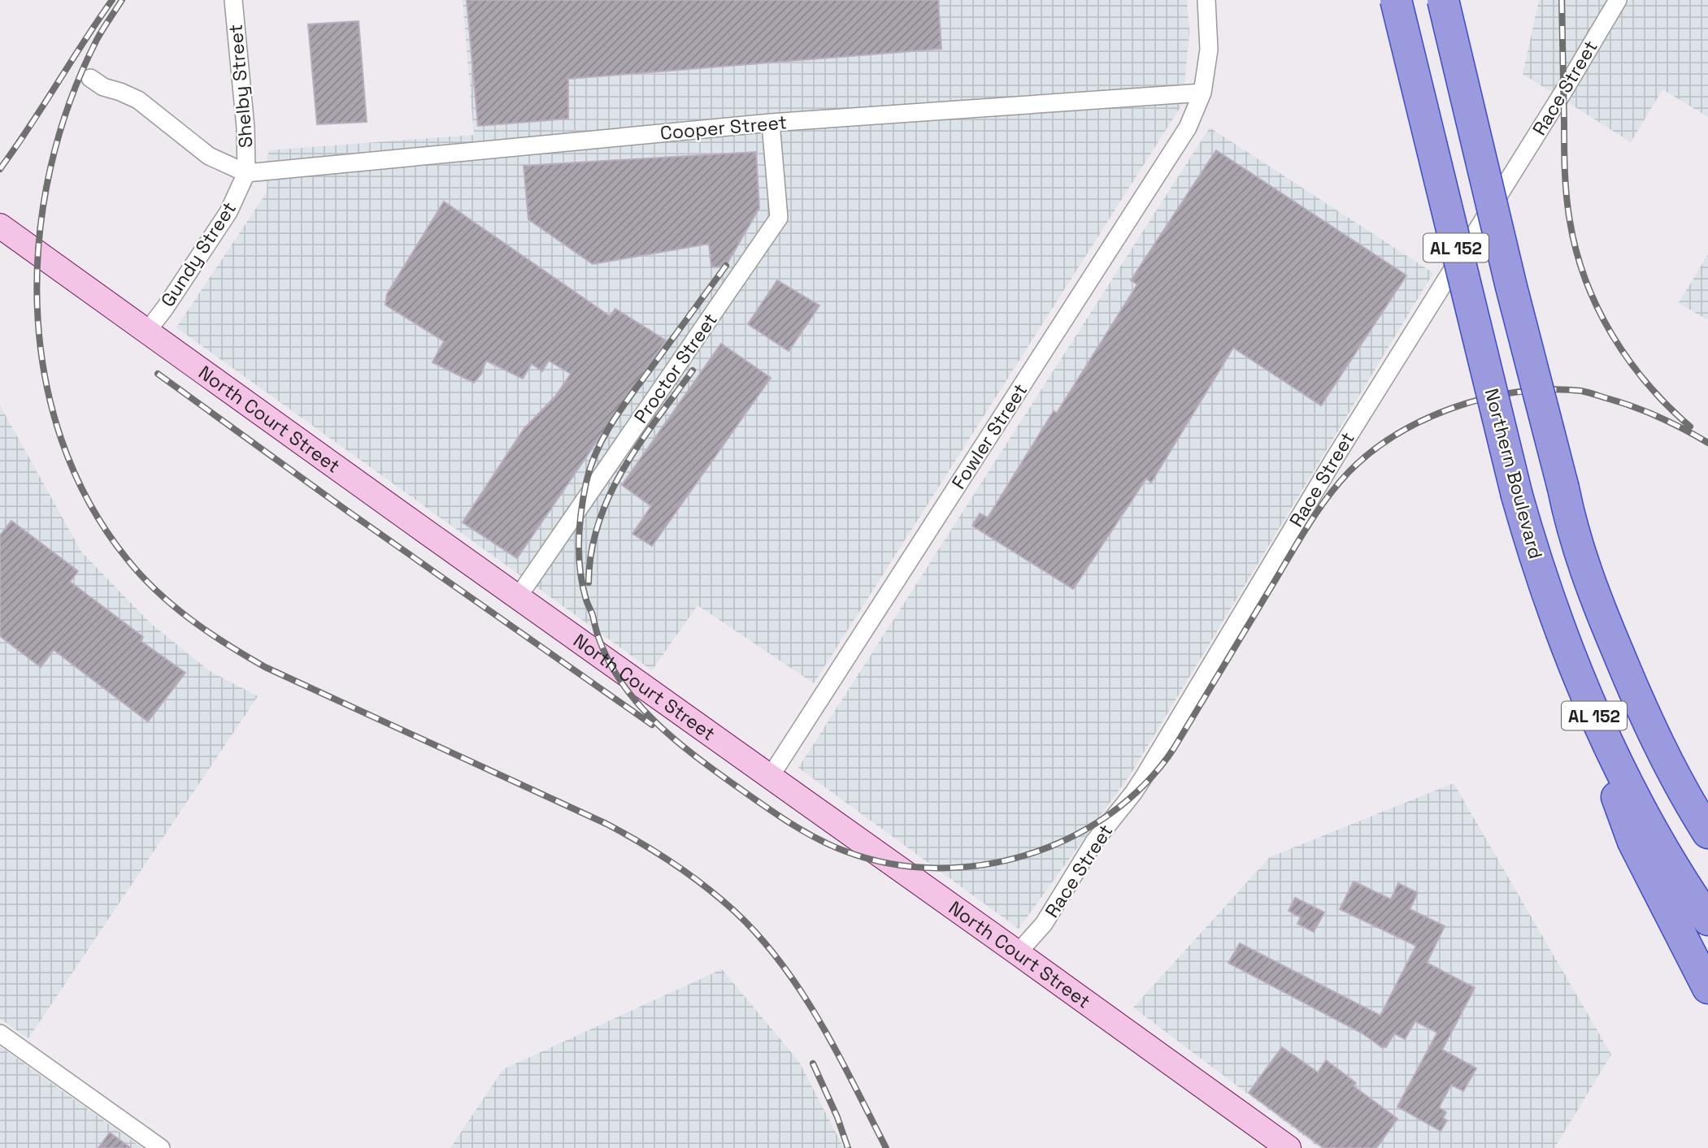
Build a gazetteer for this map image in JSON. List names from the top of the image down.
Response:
{
  "streets": {
    "highway": ["AL 152", "Northern Boulevard"],
    "main road": ["North Court Street"],
    "street": [
      "Shelby Street",
      "Race Street",
      "Cooper Street",
      "Gundy Street",
      "Proctor Street",
      "Fowler Street"
    ]
  },
  "crossings": [
    ["Shelby Street", "Cooper Street"],
    ["Shelby Street", "Gundy Street"],
    ["Race Street", "North Court Street"],
    ["Cooper Street", "Gundy Street"],
    ["Cooper Street", "Proctor Street"],
    ["Cooper Street", "Fowler Street"],
    ["Gundy Street", "North Court Street"],
    ["Proctor Street", "North Court Street"],
    ["North Court Street", "Fowler Street"]
  ]
}
